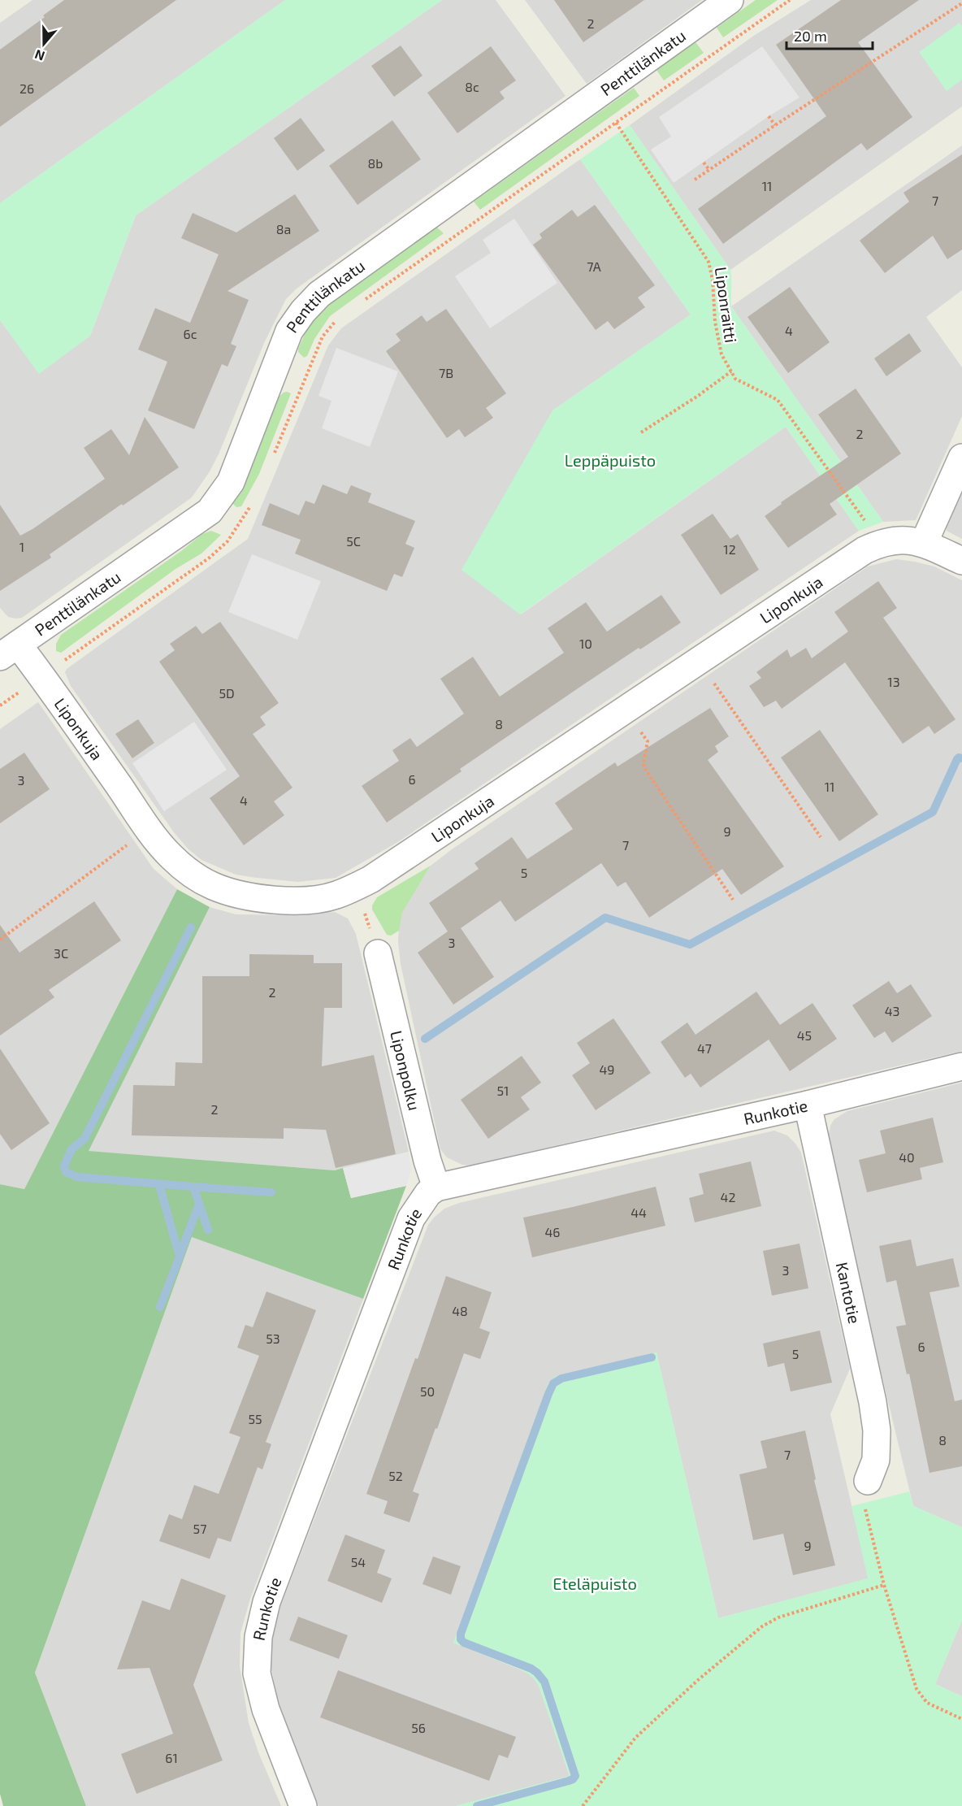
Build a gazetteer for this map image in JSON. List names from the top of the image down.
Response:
{
  "streets": {
    "street": [
      "Penttilänkatu",
      "Liponkuja",
      "Liponpolku",
      "Runkotie",
      "Kantotie"
    ],
    "path": ["Liponraitti"]
  },
  "crossings": [
    ["Penttilänkatu", "Liponkuja"],
    ["Liponraitti", "Liponkuja"],
    ["Liponpolku", "Runkotie"],
    ["Runkotie", "Kantotie"]
  ],
  "parks": ["Leppäpuisto", "Eteläpuisto"],
  "house_numbers": [
    "2",
    "8c",
    "26",
    "8b",
    "11",
    "7",
    "8a",
    "7A",
    "4",
    "6c",
    "7B",
    "2",
    "5C",
    "1",
    "12",
    "10",
    "13",
    "5D",
    "8",
    "6",
    "3",
    "11",
    "4",
    "9",
    "7",
    "5",
    "3",
    "3C",
    "2",
    "43",
    "45",
    "47",
    "49",
    "51",
    "2",
    "40",
    "42",
    "44",
    "46",
    "3",
    "48",
    "53",
    "6",
    "5",
    "50",
    "55",
    "8",
    "7",
    "52",
    "57",
    "9",
    "54",
    "56",
    "61"
  ],
  "scale_bar": "20 m",
  "north": "bottom"
}
